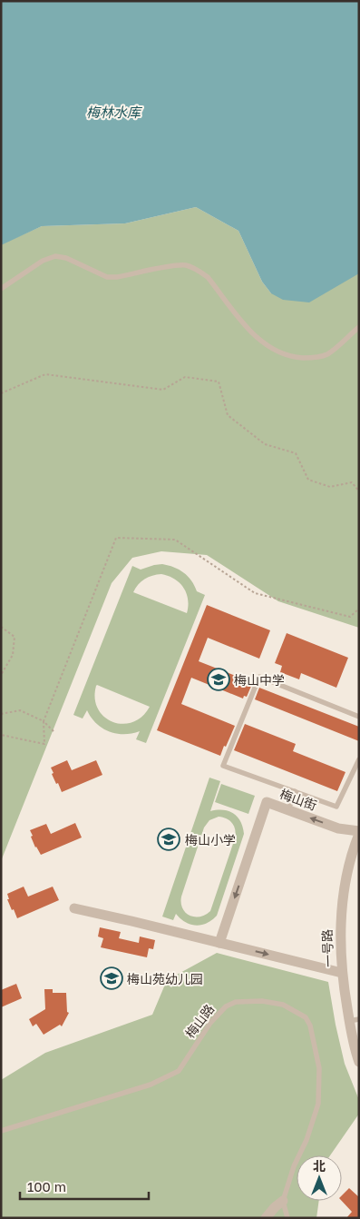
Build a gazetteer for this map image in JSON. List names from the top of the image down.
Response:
{
  "streets": {
    "street": ["梅山街", "一号路"],
    "lane": ["梅山路"]
  },
  "water": ["梅林水库"],
  "places": {
    "school or university": ["梅山中学", "梅山小学", "梅山苑幼儿园"]
  },
  "scale_bar": "100 m",
  "north": "top"
}
